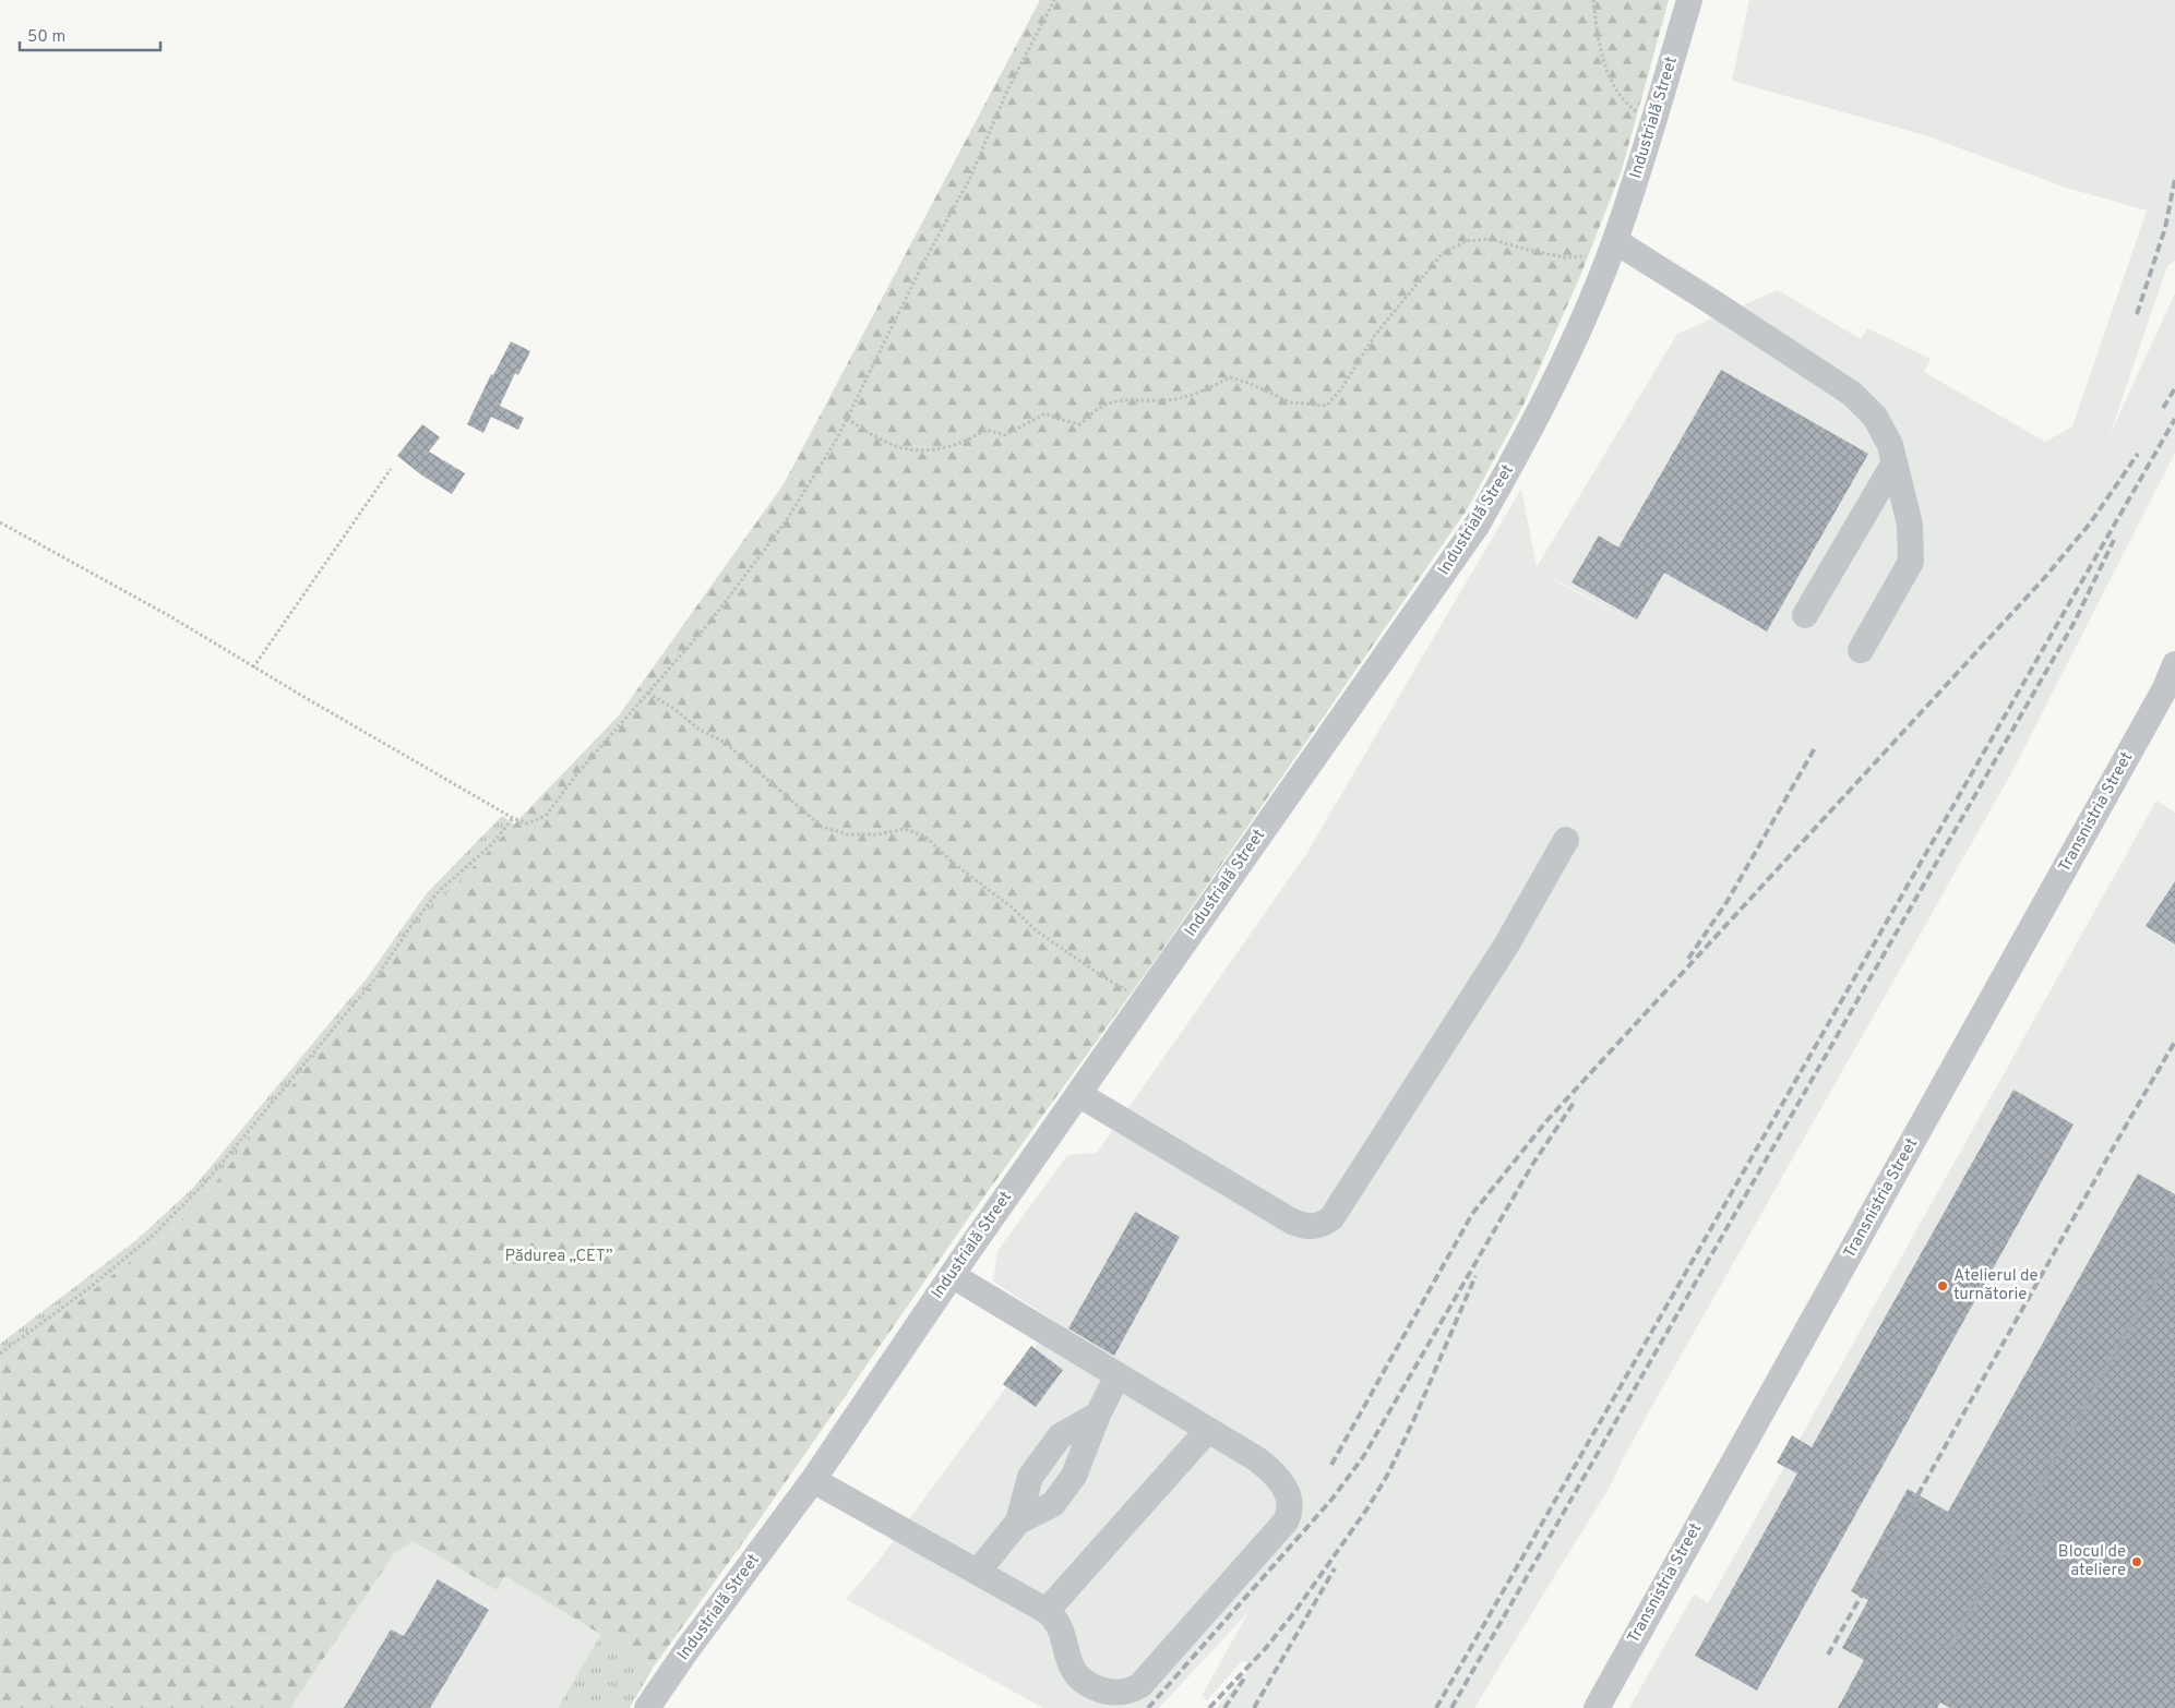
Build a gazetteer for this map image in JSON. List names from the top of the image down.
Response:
{
  "streets": {
    "street": ["Industrială Street", "Transnistria Street"]
  },
  "parks": ["Pădurea „CET”"],
  "places": ["Atelierul de turnătorie", "Blocul de ateliere"],
  "scale_bar": "50 m"
}
